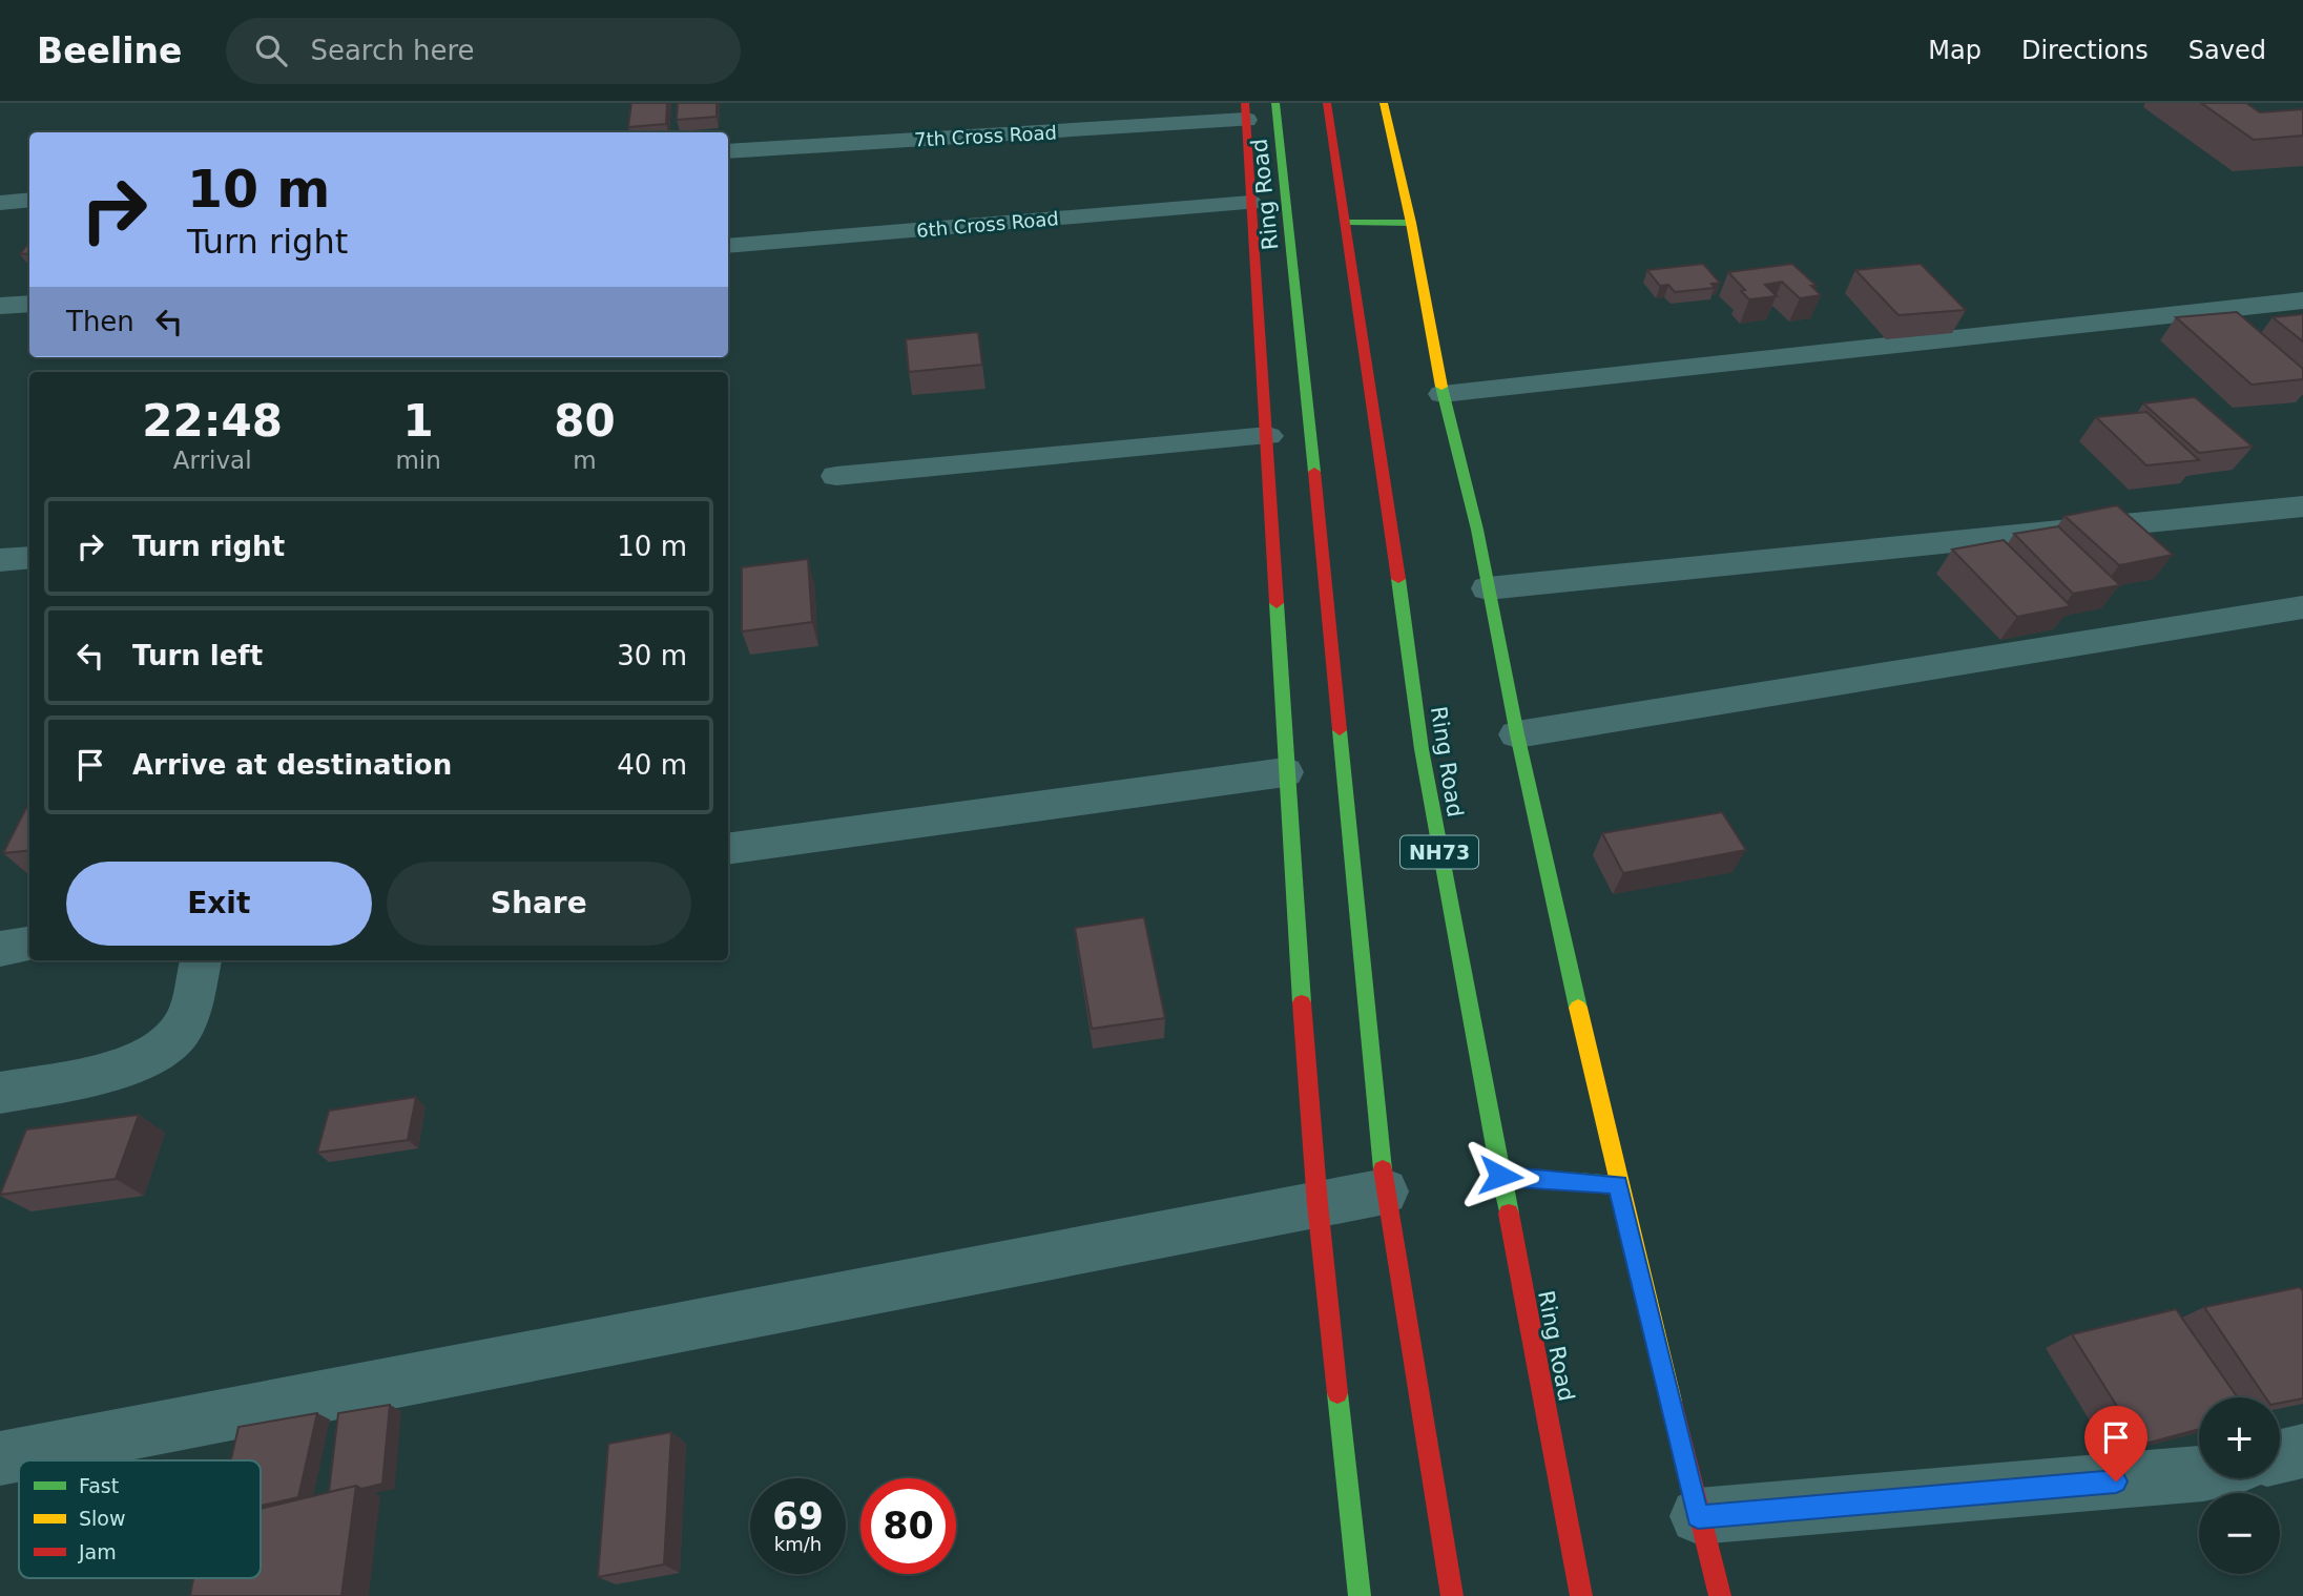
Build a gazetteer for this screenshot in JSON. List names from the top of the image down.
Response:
{
  "streets": {
    "main road": ["Ring Road", "NH73"],
    "street": ["7th Cross Road", "6th Cross Road"]
  },
  "legend": ["Fast", "Slow", "Jam"],
  "page": {
    "header": "Beeline",
    "search": "Search here",
    "nav": ["Map", "Directions", "Saved"],
    "turn": ["10 m", "Turn right"],
    "then": "Then",
    "eta": [
      "22:48",
      "Arrival",
      "1",
      "min",
      "80",
      "m"
    ],
    "list": [
      {
        "name": "Turn right",
        "value": "10 m"
      },
      {
        "name": "Turn left",
        "value": "30 m"
      },
      {
        "name": "Arrive at destination",
        "value": "40 m"
      }
    ],
    "buttons": ["Exit", "Share"],
    "map_buttons": ["+", "−"],
    "speed": "69 km/h",
    "limit": "80"
  }
}
